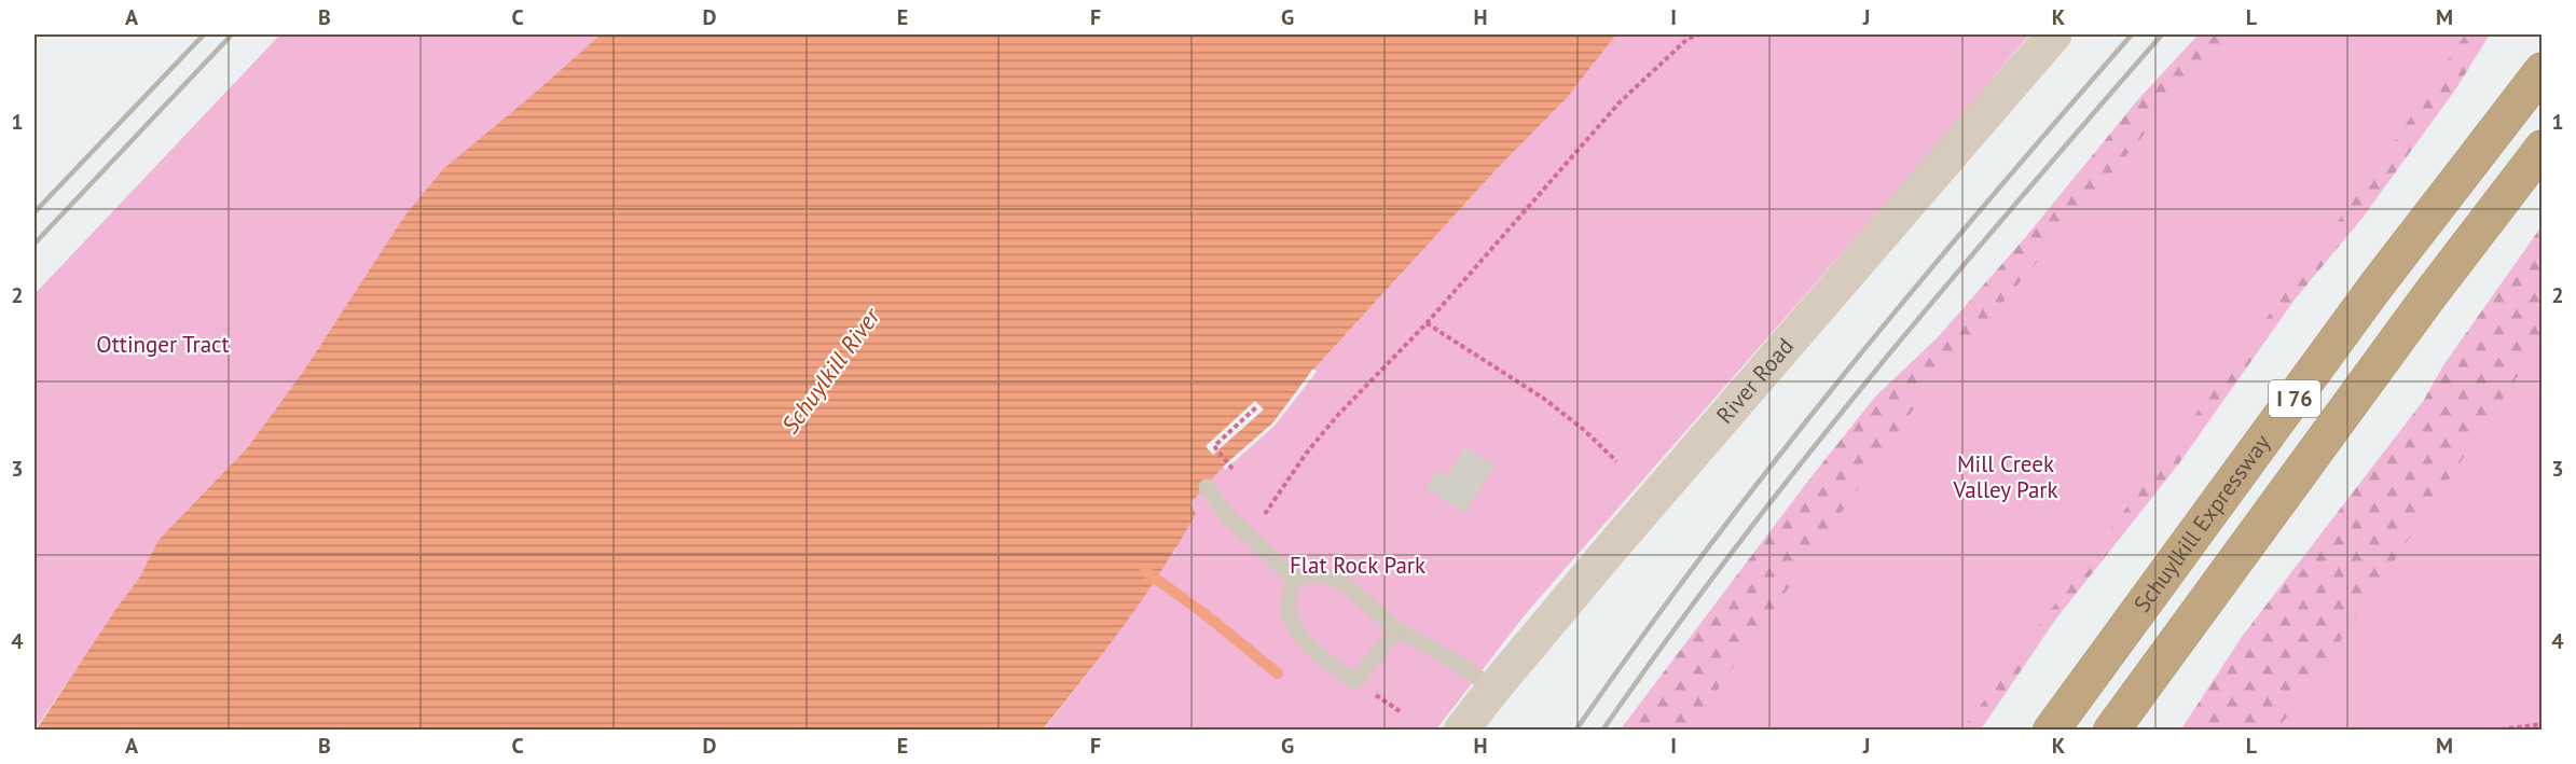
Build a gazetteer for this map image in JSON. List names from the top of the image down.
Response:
{
  "streets": {
    "highway": ["I 76", "Schuylkill Expressway"],
    "street": ["River Road"]
  },
  "water": ["Schuylkill River"],
  "parks": ["Ottinger Tract", "Mill Creek Valley Park", "Flat Rock Park"],
  "grid": {
    "columns": [
      "A",
      "B",
      "C",
      "D",
      "E",
      "F",
      "G",
      "H",
      "I",
      "J",
      "K",
      "L",
      "M"
    ],
    "rows": [
      "1",
      "2",
      "3",
      "4"
    ]
  }
}
